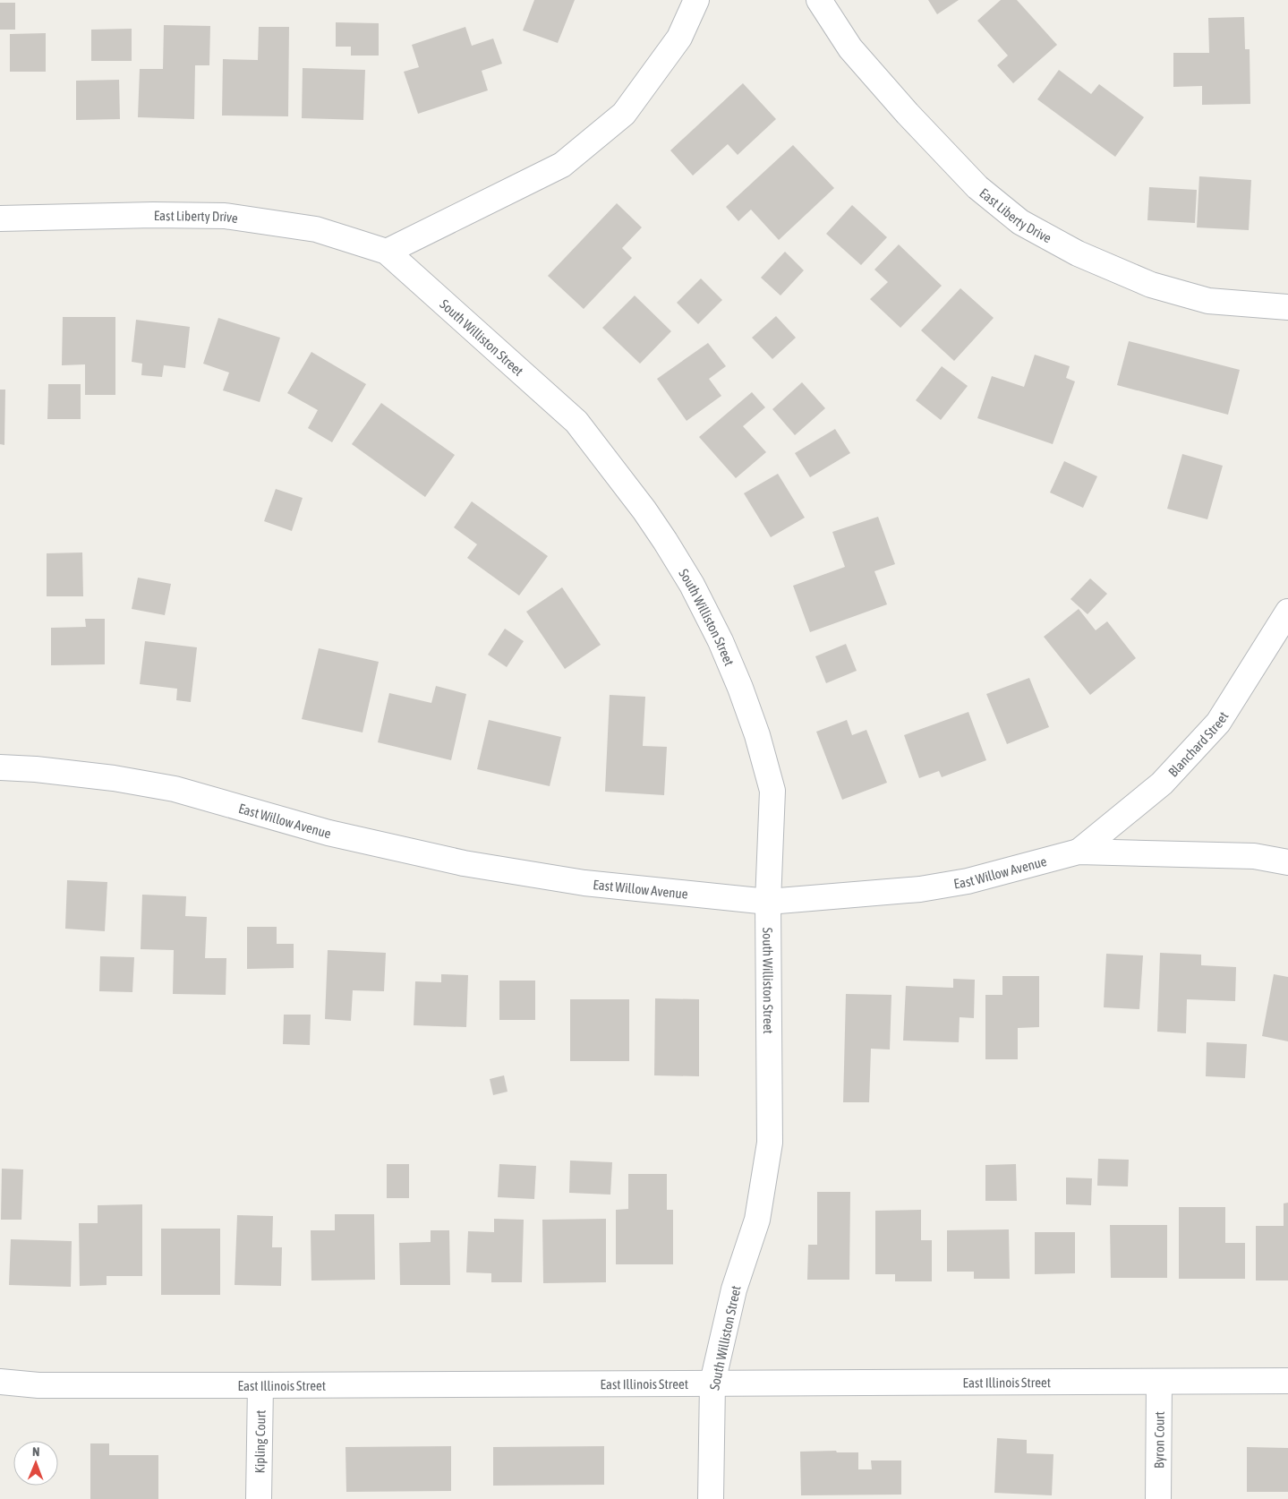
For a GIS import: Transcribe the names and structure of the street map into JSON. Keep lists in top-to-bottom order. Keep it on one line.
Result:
{"streets":{"street":["East Liberty Drive","South Williston Street","Blanchard Street","East Willow Avenue","East Illinois Street","Byron Court","Kipling Court"]},"crossings":[["East Liberty Drive","South Williston Street"],["South Williston Street","East Willow Avenue"],["South Williston Street","East Illinois Street"],["Blanchard Street","East Willow Avenue"],["East Illinois Street","Byron Court"],["East Illinois Street","Kipling Court"]],"north":"top"}
